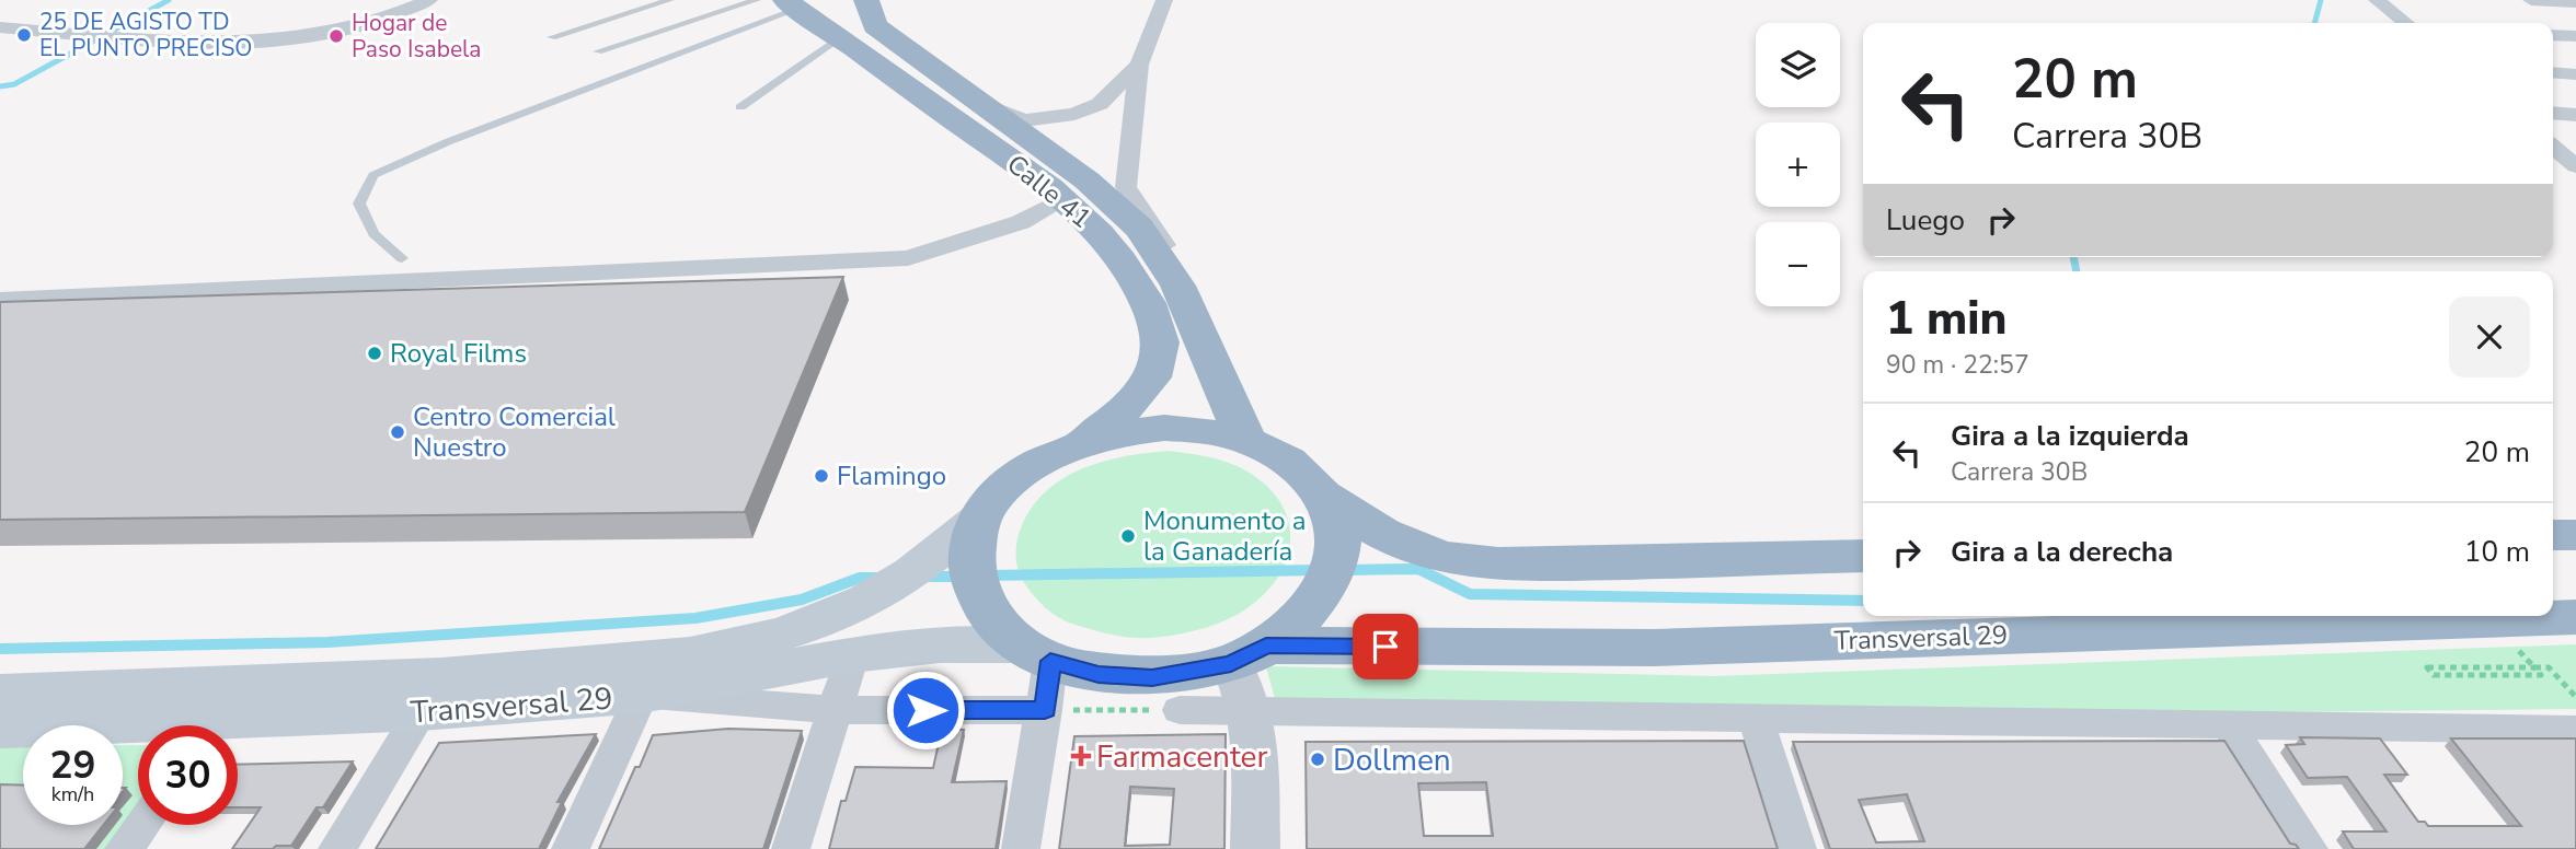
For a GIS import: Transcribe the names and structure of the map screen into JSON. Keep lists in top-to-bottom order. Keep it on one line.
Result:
{"streets":{"highway":["Calle 41","Transversal 29"]},"places":{"other":["25 DE AGISTO TD EL PUNTO PRECISO","Hogar de Paso Isabela","Royal Films","Centro Comercial Nuestro","Flamingo","Monumento a la Ganadería","Dollmen"],"health":["Farmacenter"]},"page":{"map_buttons":["+","−"],"turn":["20 m","Carrera 30B"],"then":"Luego","heading":["1 min","90 m · 22:57"],"list":[{"name":"Gira a la izquierda","note":"Carrera 30B","value":"20 m"},{"name":"Gira a la derecha","value":"10 m"}],"speed":"29 km/h","limit":"30"}}
